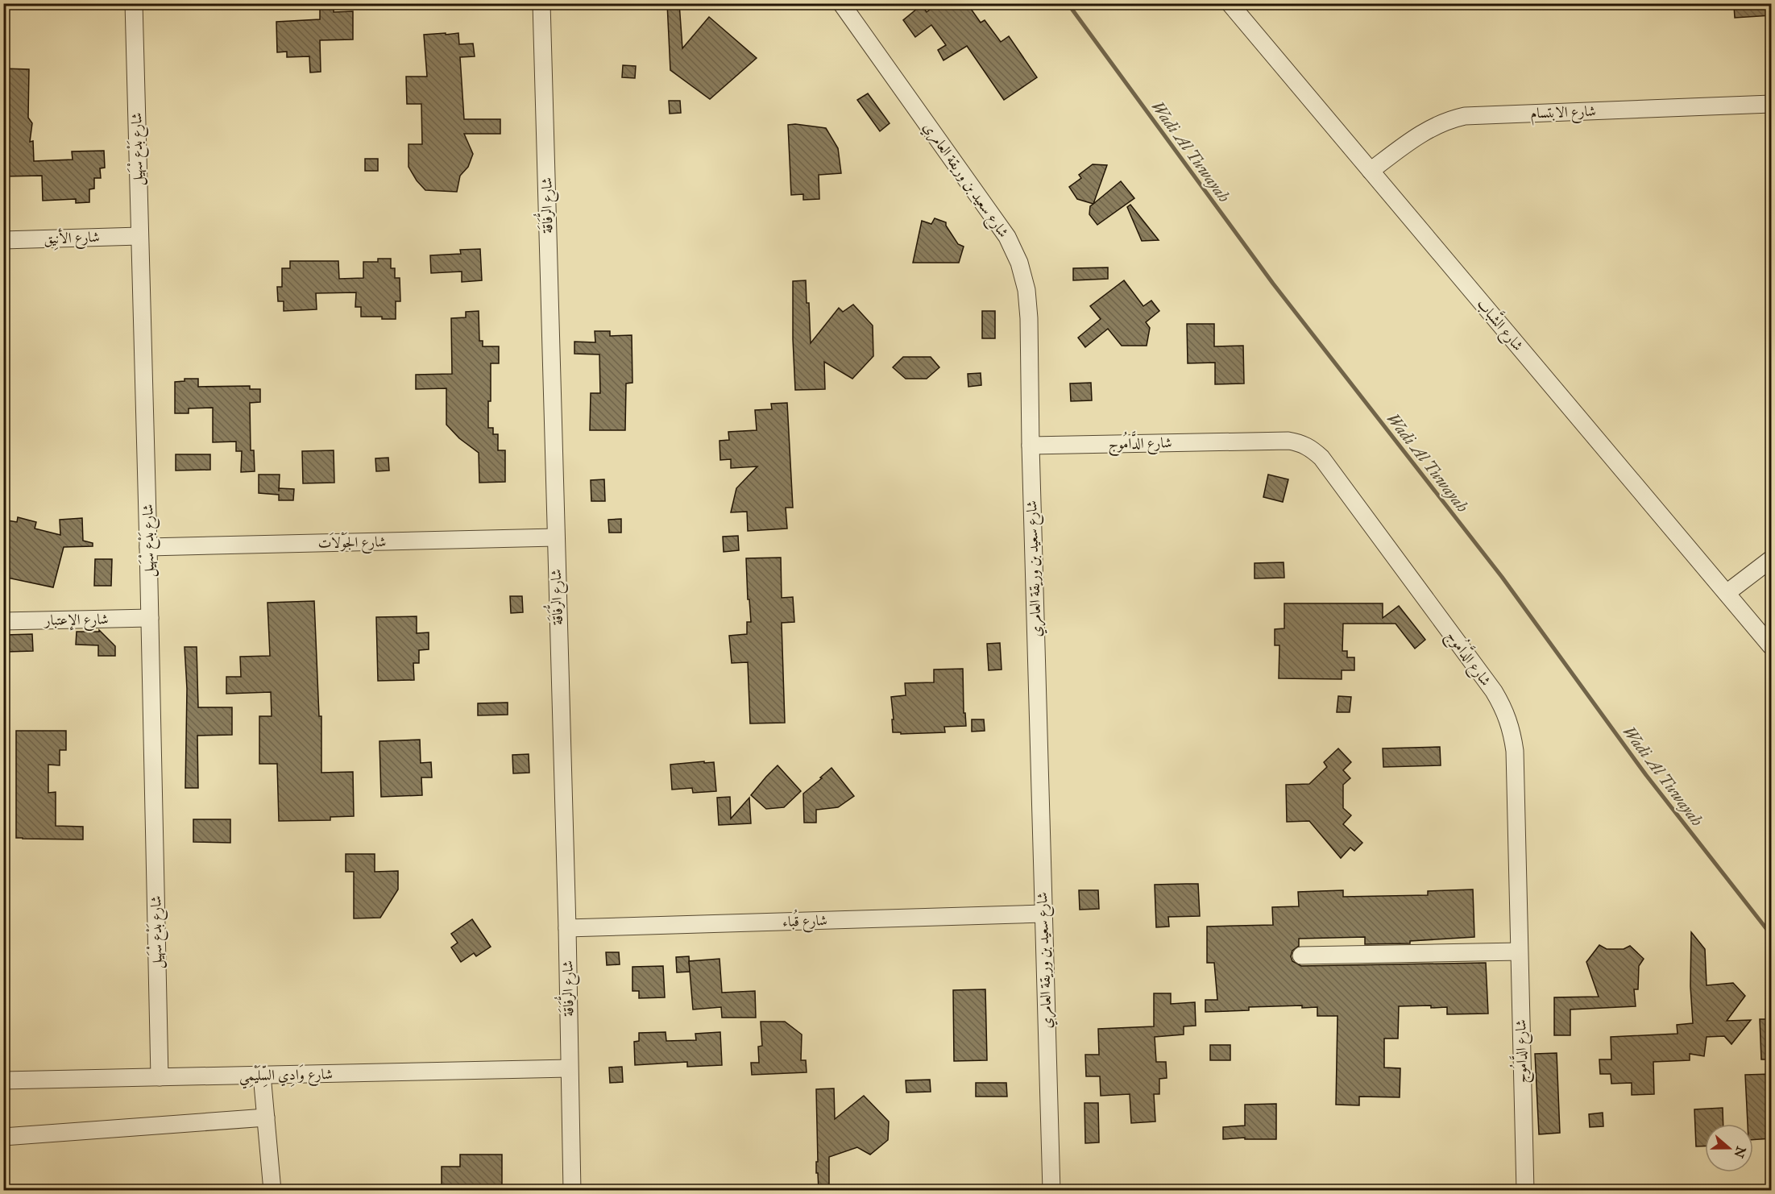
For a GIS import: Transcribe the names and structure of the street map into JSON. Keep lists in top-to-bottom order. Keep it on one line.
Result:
{"streets":{"street":["شارع الابتسام","شارع بَدْع سْهَيل","شارع سعيد بن وريقة العامري","شارع الرُّفَاقَة","شارع الأنِيق","شارع الشَّباب","شارع الدَّامُوج","شارع الجَوْلاَت","شارع الإعتبار","شارع قُباء","شارع وَادِي السِّلَيْمِي"]},"crossings":[["شارع الابتسام","شارع الشَّباب"],["شارع بَدْع سْهَيل","شارع الأنِيق"],["شارع بَدْع سْهَيل","شارع الجَوْلاَت"],["شارع بَدْع سْهَيل","شارع الإعتبار"],["شارع بَدْع سْهَيل","شارع وَادِي السِّلَيْمِي"],["شارع سعيد بن وريقة العامري","شارع الدَّامُوج"],["شارع سعيد بن وريقة العامري","شارع قُباء"],["شارع الرُّفَاقَة","شارع الجَوْلاَت"],["شارع الرُّفَاقَة","شارع قُباء"],["شارع الرُّفَاقَة","شارع وَادِي السِّلَيْمِي"]],"water":["Wadi Al Tuwayah"],"north":"right"}
